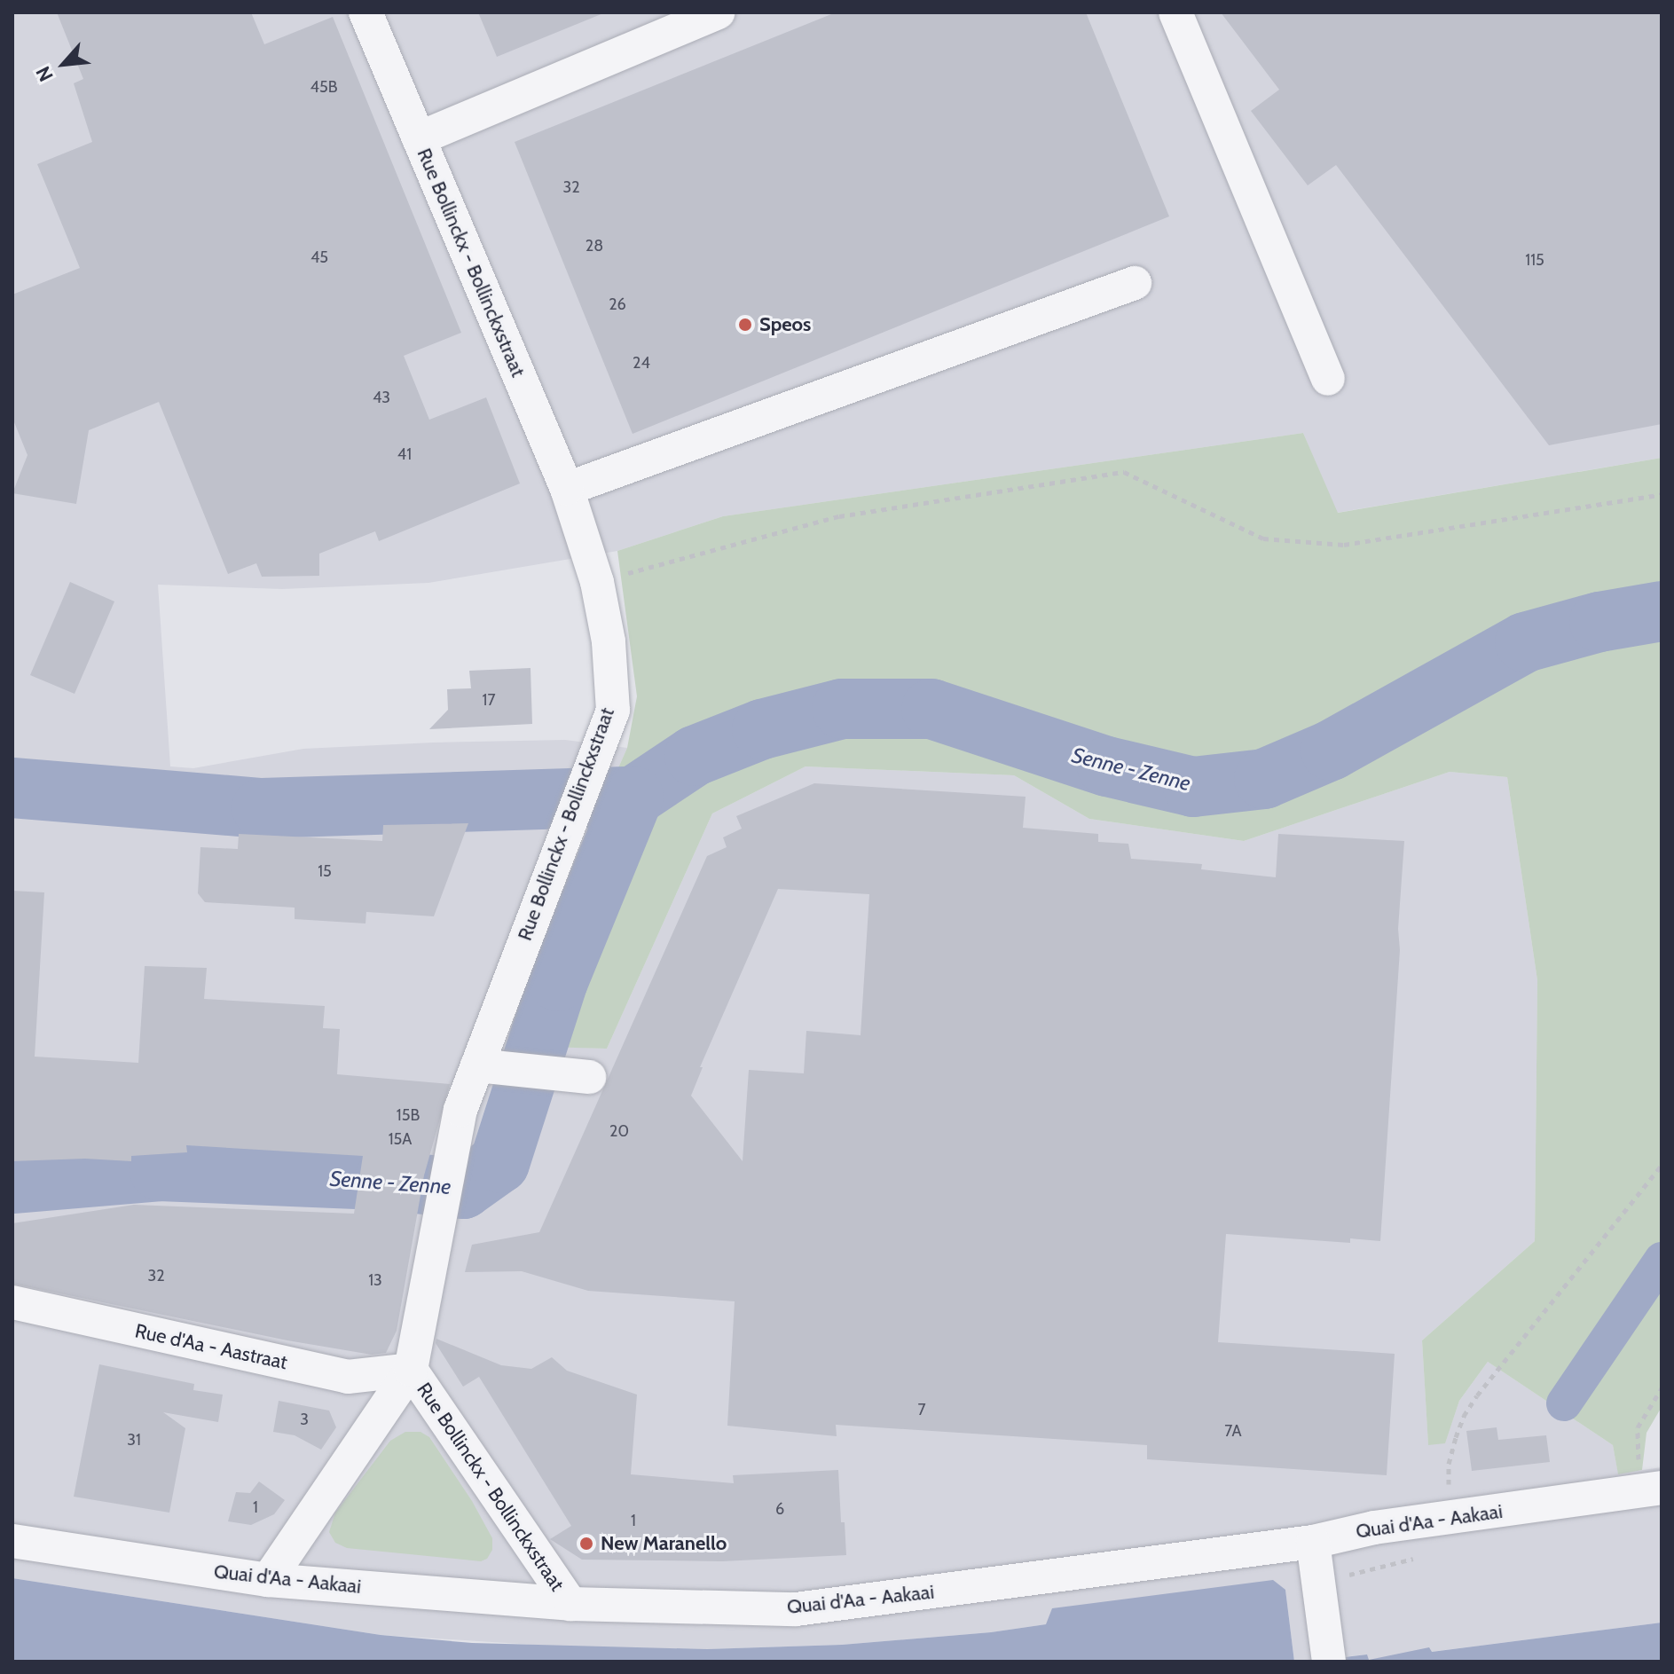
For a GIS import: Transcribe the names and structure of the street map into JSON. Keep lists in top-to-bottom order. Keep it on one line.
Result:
{"streets":{"street":["Rue Bollinckx - Bollinckxstraat","Rue d'Aa - Aastraat","Quai d'Aa - Aakaai"]},"crossings":[["Rue Bollinckx - Bollinckxstraat","Rue d'Aa - Aastraat"],["Rue Bollinckx - Bollinckxstraat","Quai d'Aa - Aakaai"]],"water":["Senne - Zenne"],"places":["Speos","New Maranello"],"house_numbers":["45B","32","28","45","115","26","24","43","41","17","15","15B","20","15A","32","13","7","3","7A","31","1","6","1"],"north":"bottom left"}
